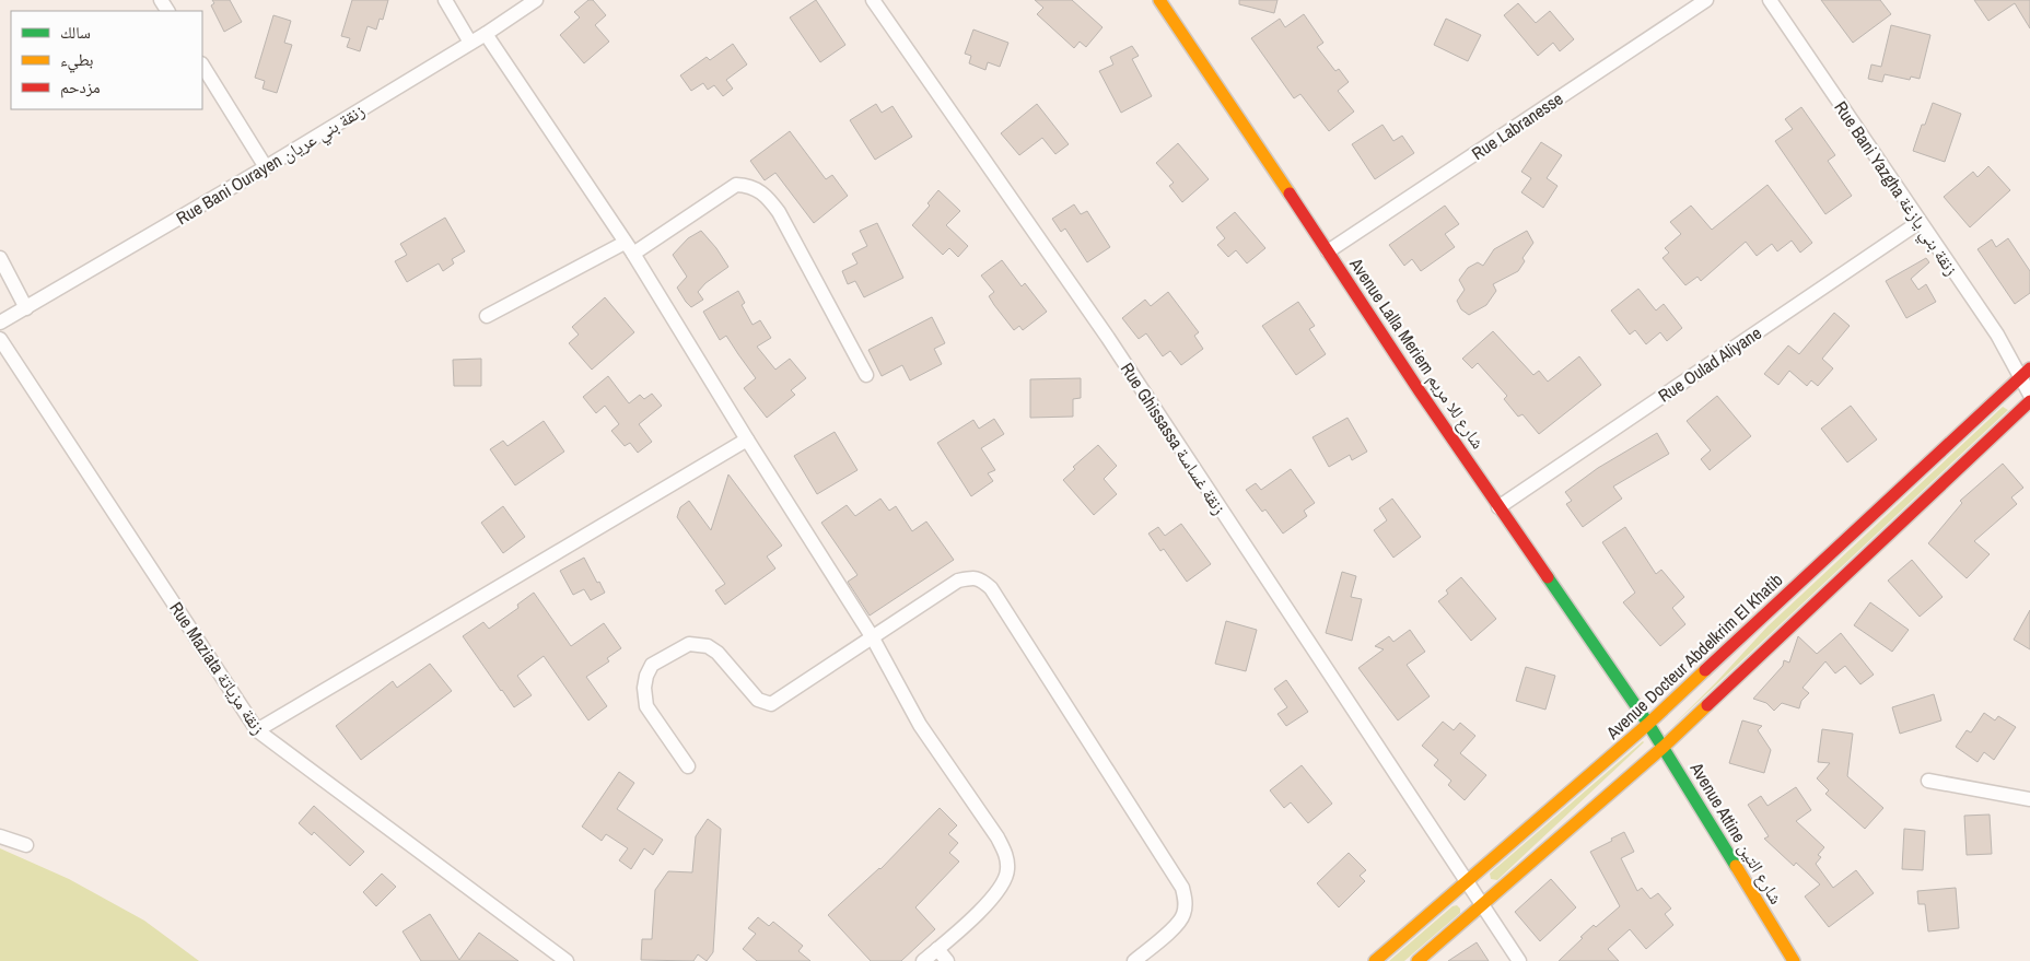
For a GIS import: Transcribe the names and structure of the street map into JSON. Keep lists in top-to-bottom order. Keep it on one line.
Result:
{"streets":{"main road":["Avenue Lalla Meriem شارع للا مريم","Avenue Docteur Abdelkrim El Khatib","Avenue Attine شارع التين"],"street":["Rue Labranesse","Rue Bani Ourayen زنقة بني عريان","Rue Bani Yazgha زنقة بني يازغة","Rue Oulad Aliyane","Rue Ghissassa زنقة غساسة","Rue Maziata زنقة مزياتة"]},"crossings":[["Rue Labranesse","Avenue Lalla Meriem شارع للا مريم"],["Rue Bani Yazgha زنقة بني يازغة","Rue Oulad Aliyane"],["Rue Bani Yazgha زنقة بني يازغة","Avenue Docteur Abdelkrim El Khatib"],["Avenue Lalla Meriem شارع للا مريم","Rue Oulad Aliyane"],["Avenue Lalla Meriem شارع للا مريم","Avenue Docteur Abdelkrim El Khatib"],["Avenue Lalla Meriem شارع للا مريم","Avenue Attine شارع التين"],["Rue Ghissassa زنقة غساسة","Avenue Docteur Abdelkrim El Khatib"],["Avenue Docteur Abdelkrim El Khatib","Avenue Attine شارع التين"]],"legend":["سالك","بطيء","مزدحم"]}
